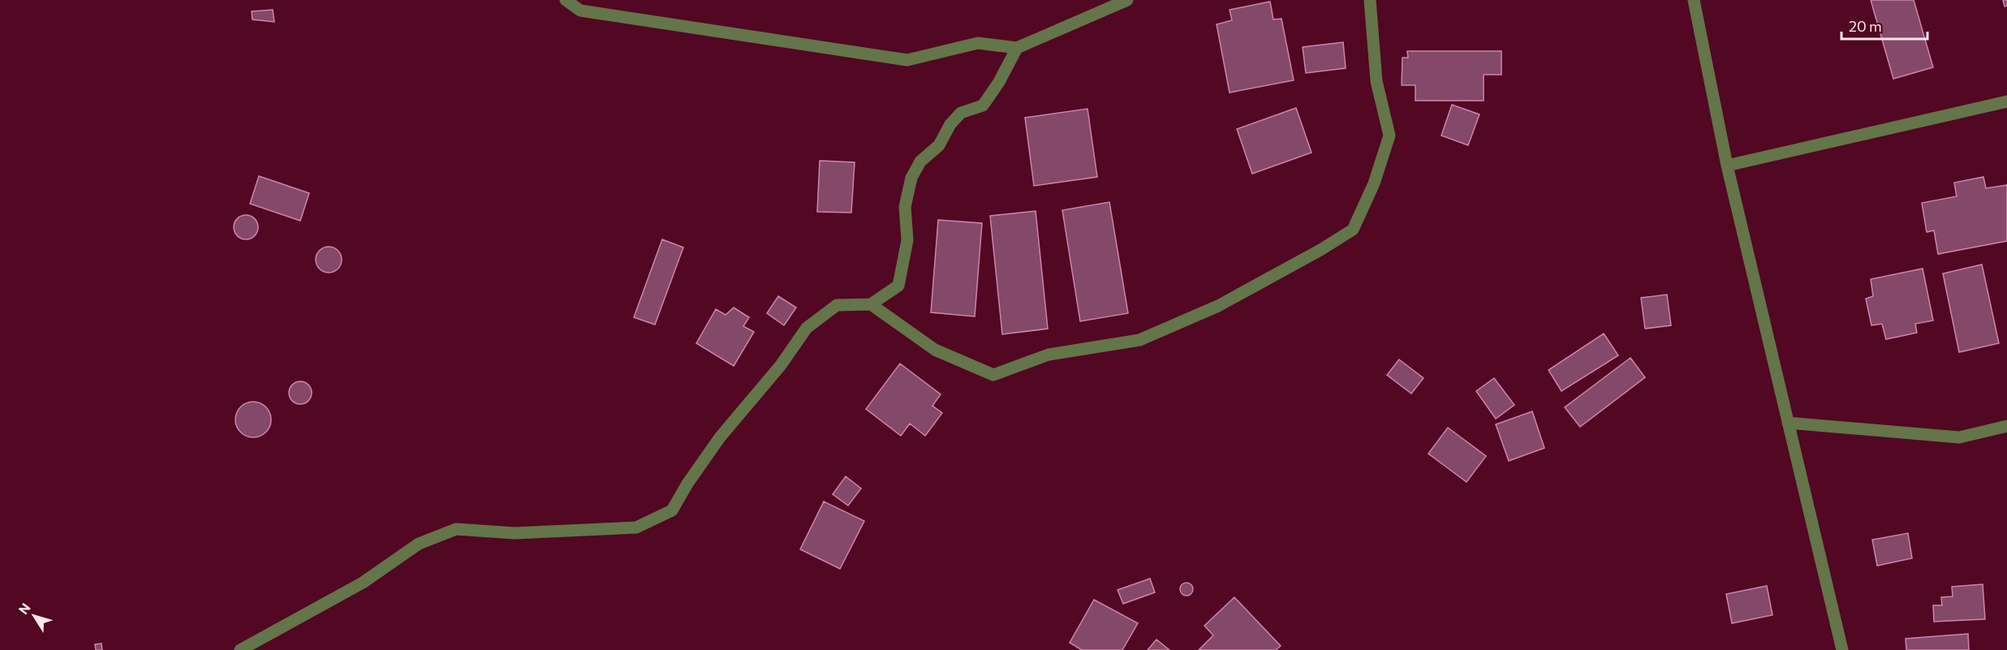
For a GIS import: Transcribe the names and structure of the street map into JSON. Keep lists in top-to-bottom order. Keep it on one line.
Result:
{"scale_bar":"20 m","north":"top left"}
